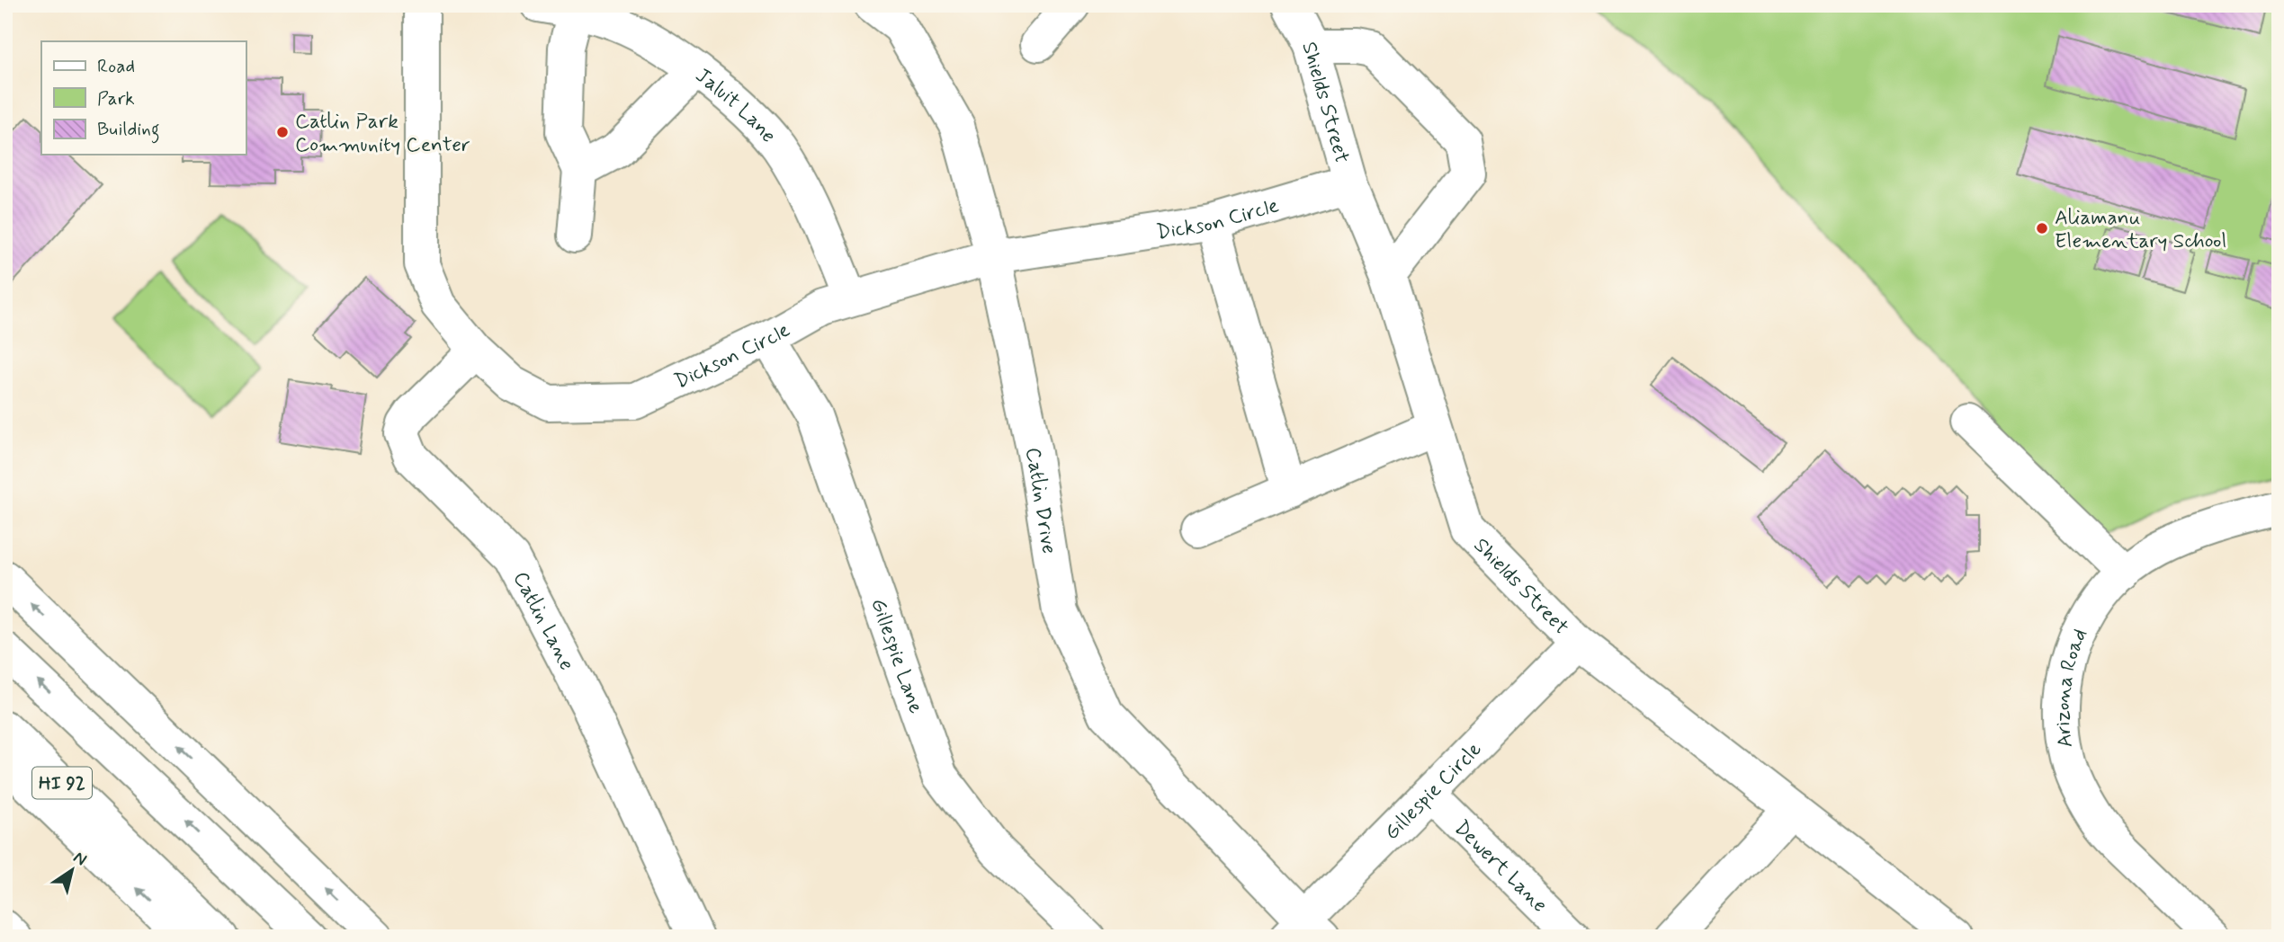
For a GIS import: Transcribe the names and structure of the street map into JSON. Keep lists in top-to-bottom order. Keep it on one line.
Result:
{"streets":{"main road":["Shields Street","Jaluit Lane","Dickson Circle","Catlin Drive","Catlin Lane","Gillespie Lane","Arizona Road","HI 92","Gillespie Circle","Dewert Lane"]},"crossings":[["Shields Street","Dickson Circle"],["Shields Street","Gillespie Circle"],["Jaluit Lane","Dickson Circle"],["Dickson Circle","Catlin Drive"],["Dickson Circle","Catlin Lane"],["Dickson Circle","Gillespie Lane"],["Catlin Drive","Gillespie Circle"],["Gillespie Circle","Dewert Lane"]],"places":["Catlin Park Community Center","Aliamanu Elementary School"],"legend":["Road","Park","Building"],"north":"top right"}
